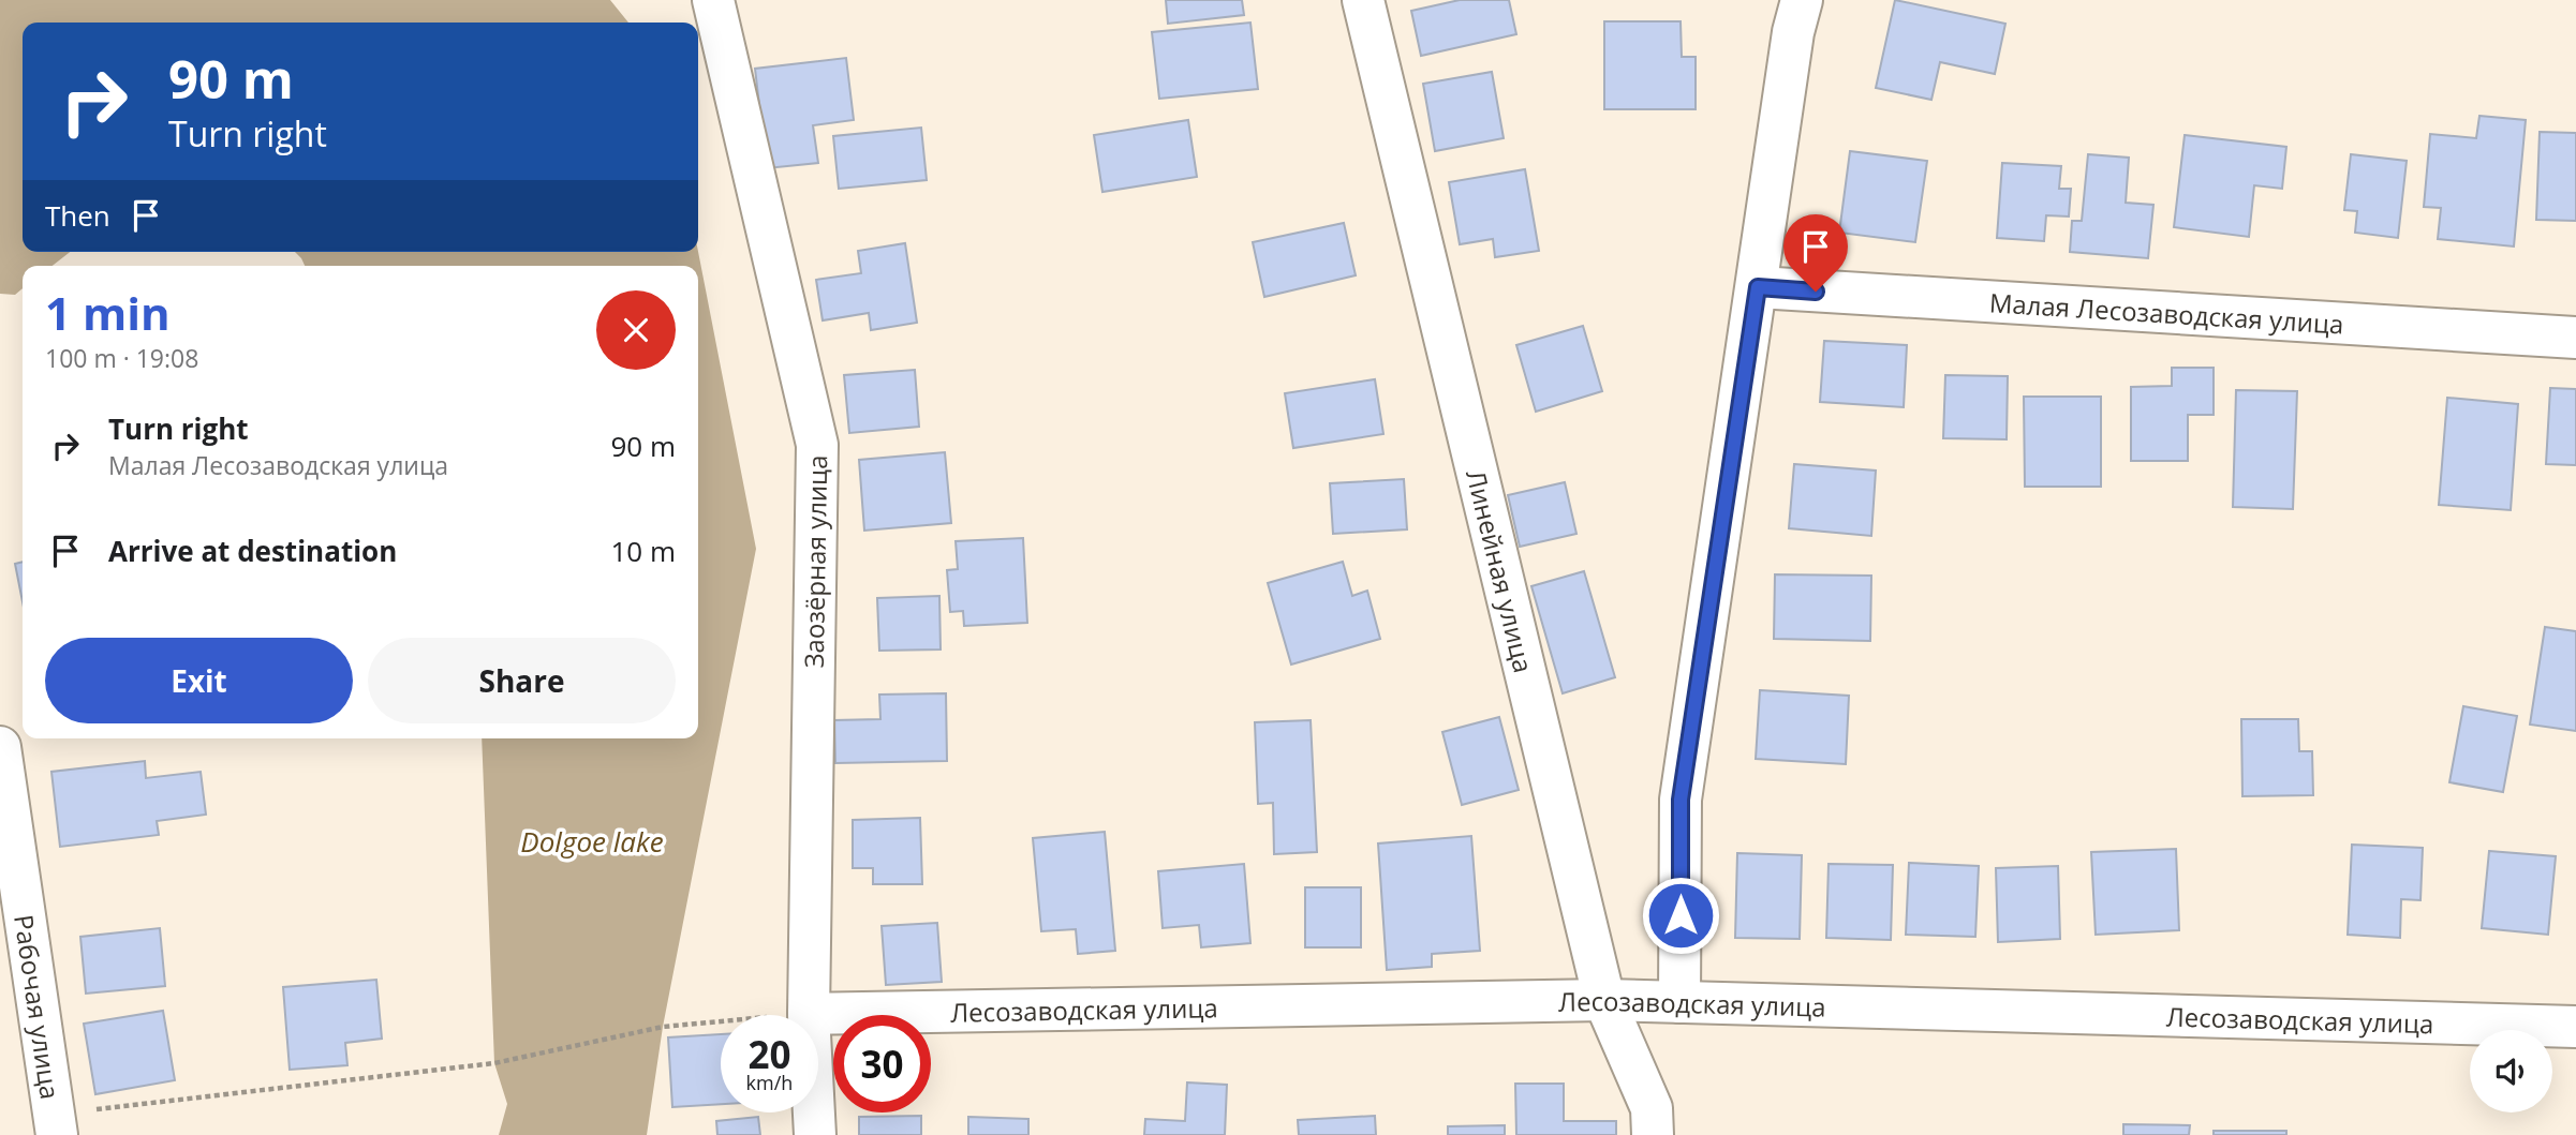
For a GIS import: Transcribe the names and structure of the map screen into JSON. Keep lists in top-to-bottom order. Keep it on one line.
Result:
{"streets":{"street":["Малая Лесозаводская улица","Заозёрная улица","Линейная улица","Лесозаводская улица","Рабочая улица"]},"crossings":[["Заозёрная улица","Лесозаводская улица"],["Линейная улица","Лесозаводская улица"]],"water":["Dolgoe lake"],"page":{"turn":["90 m","Turn right"],"then":"Then","heading":["1 min","100 m · 19:08"],"list":[{"name":"Turn right","note":"Малая Лесозаводская улица","value":"90 m"},{"name":"Arrive at destination","value":"10 m"}],"buttons":["Exit","Share"],"speed":"20 km/h","limit":"30"}}
